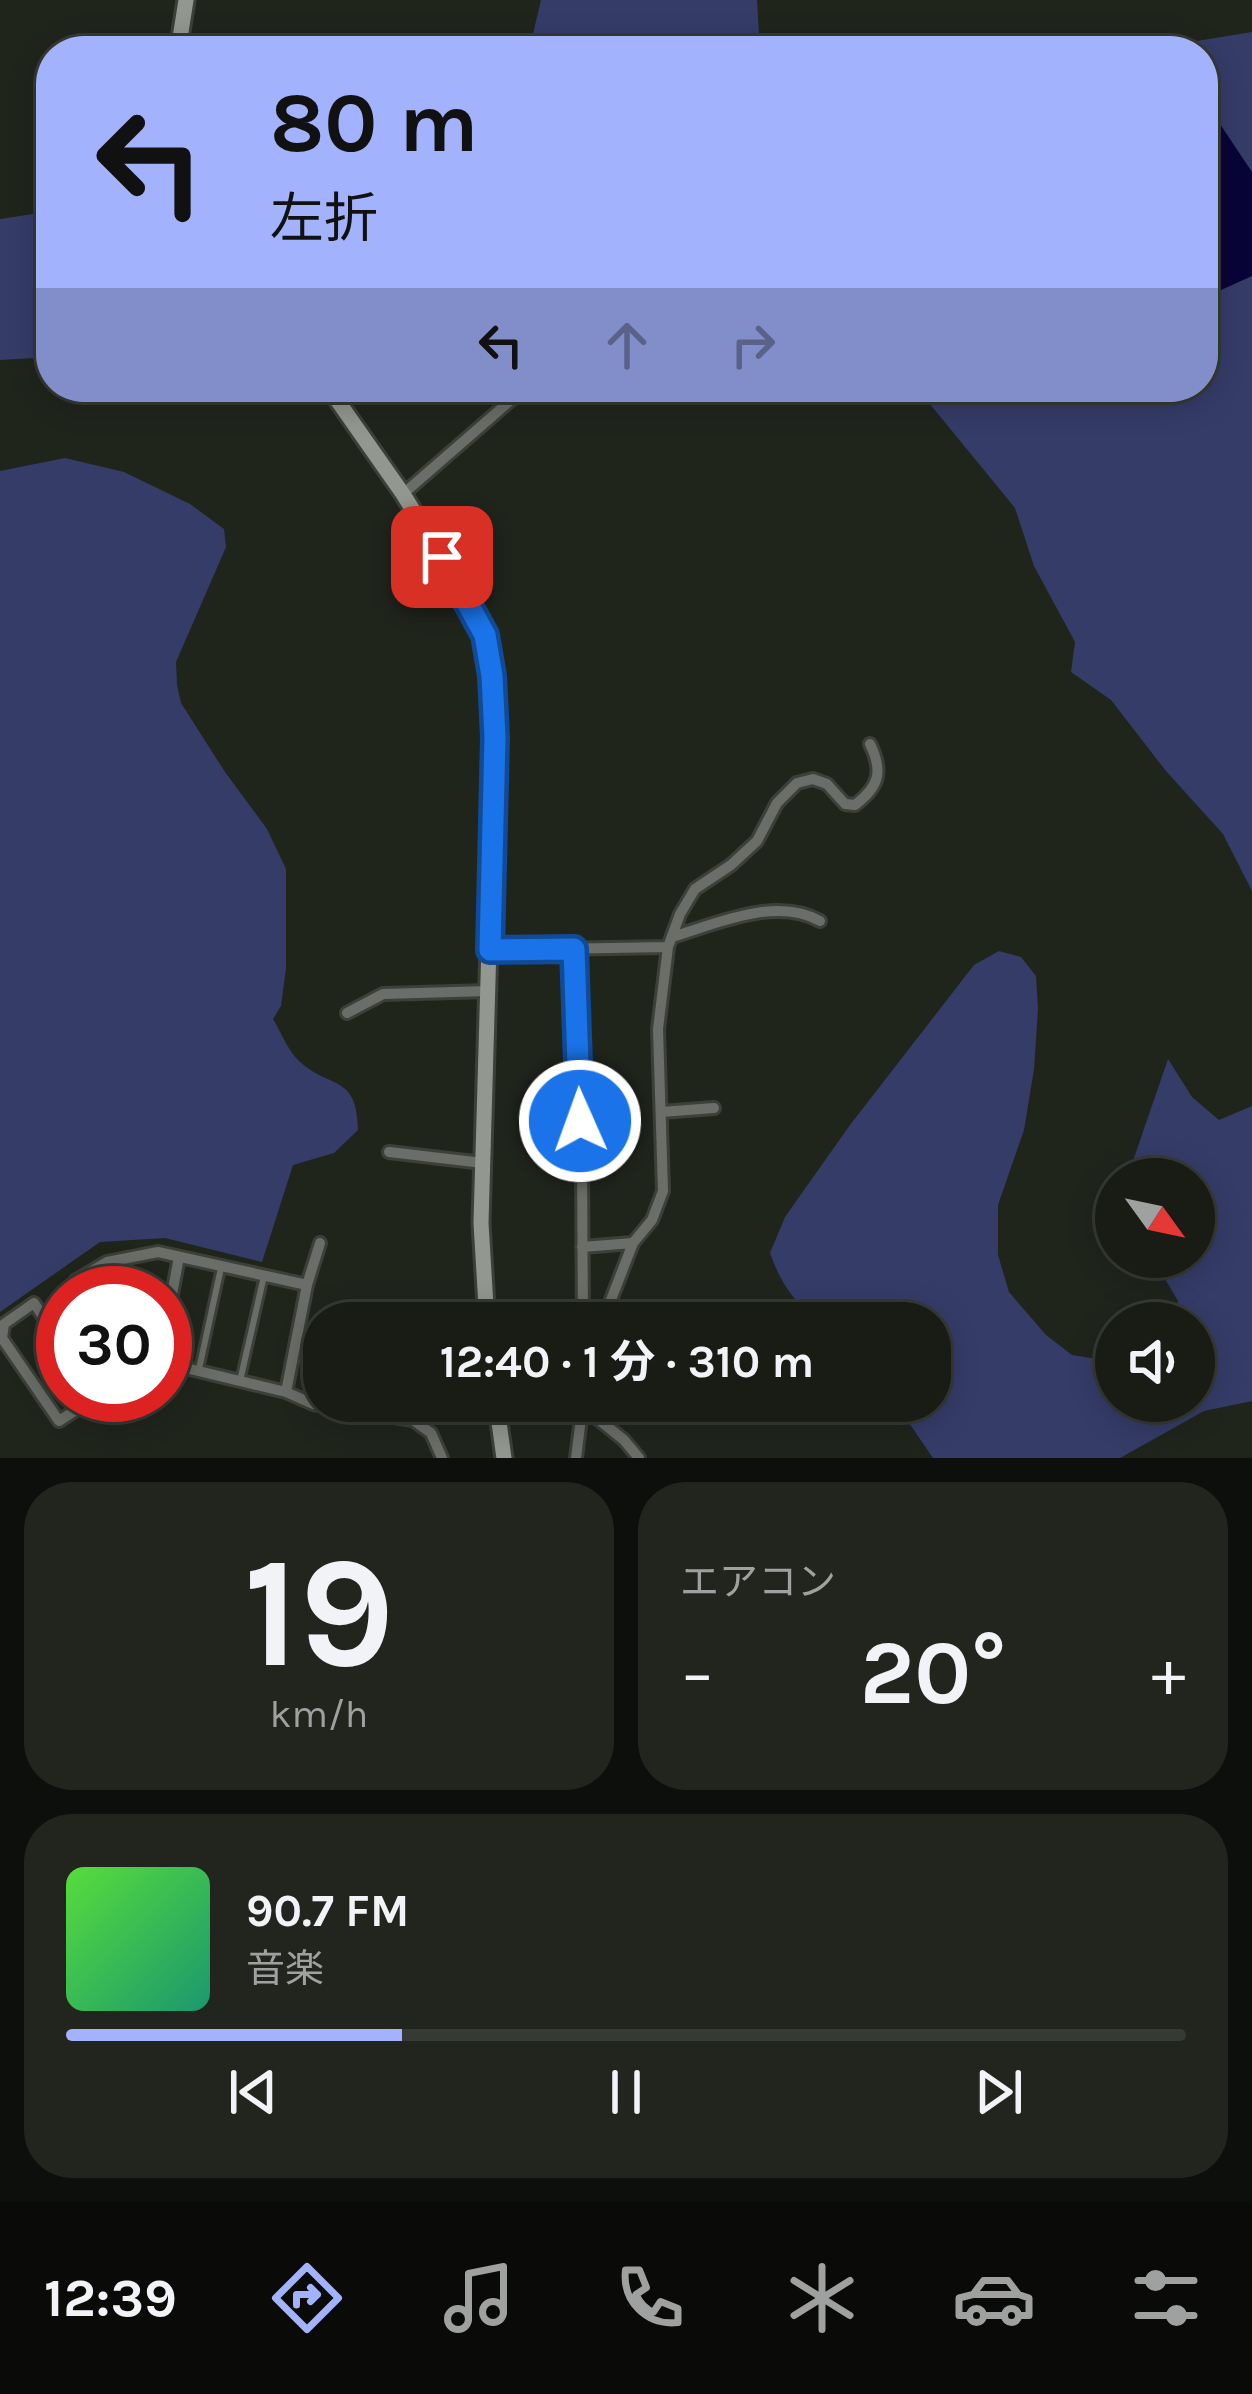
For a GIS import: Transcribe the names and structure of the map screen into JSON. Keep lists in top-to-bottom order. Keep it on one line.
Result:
{"north":"bottom right","page":{"turn":["80 m","左折"],"limit":"30","trip":"12:40 · 1 分 · 310 m","tile":[["19","km/h"],"エアコン"],"heat":["−","20°","+"],"song":["90.7 FM","音楽"],"tabs":"12:39"}}
